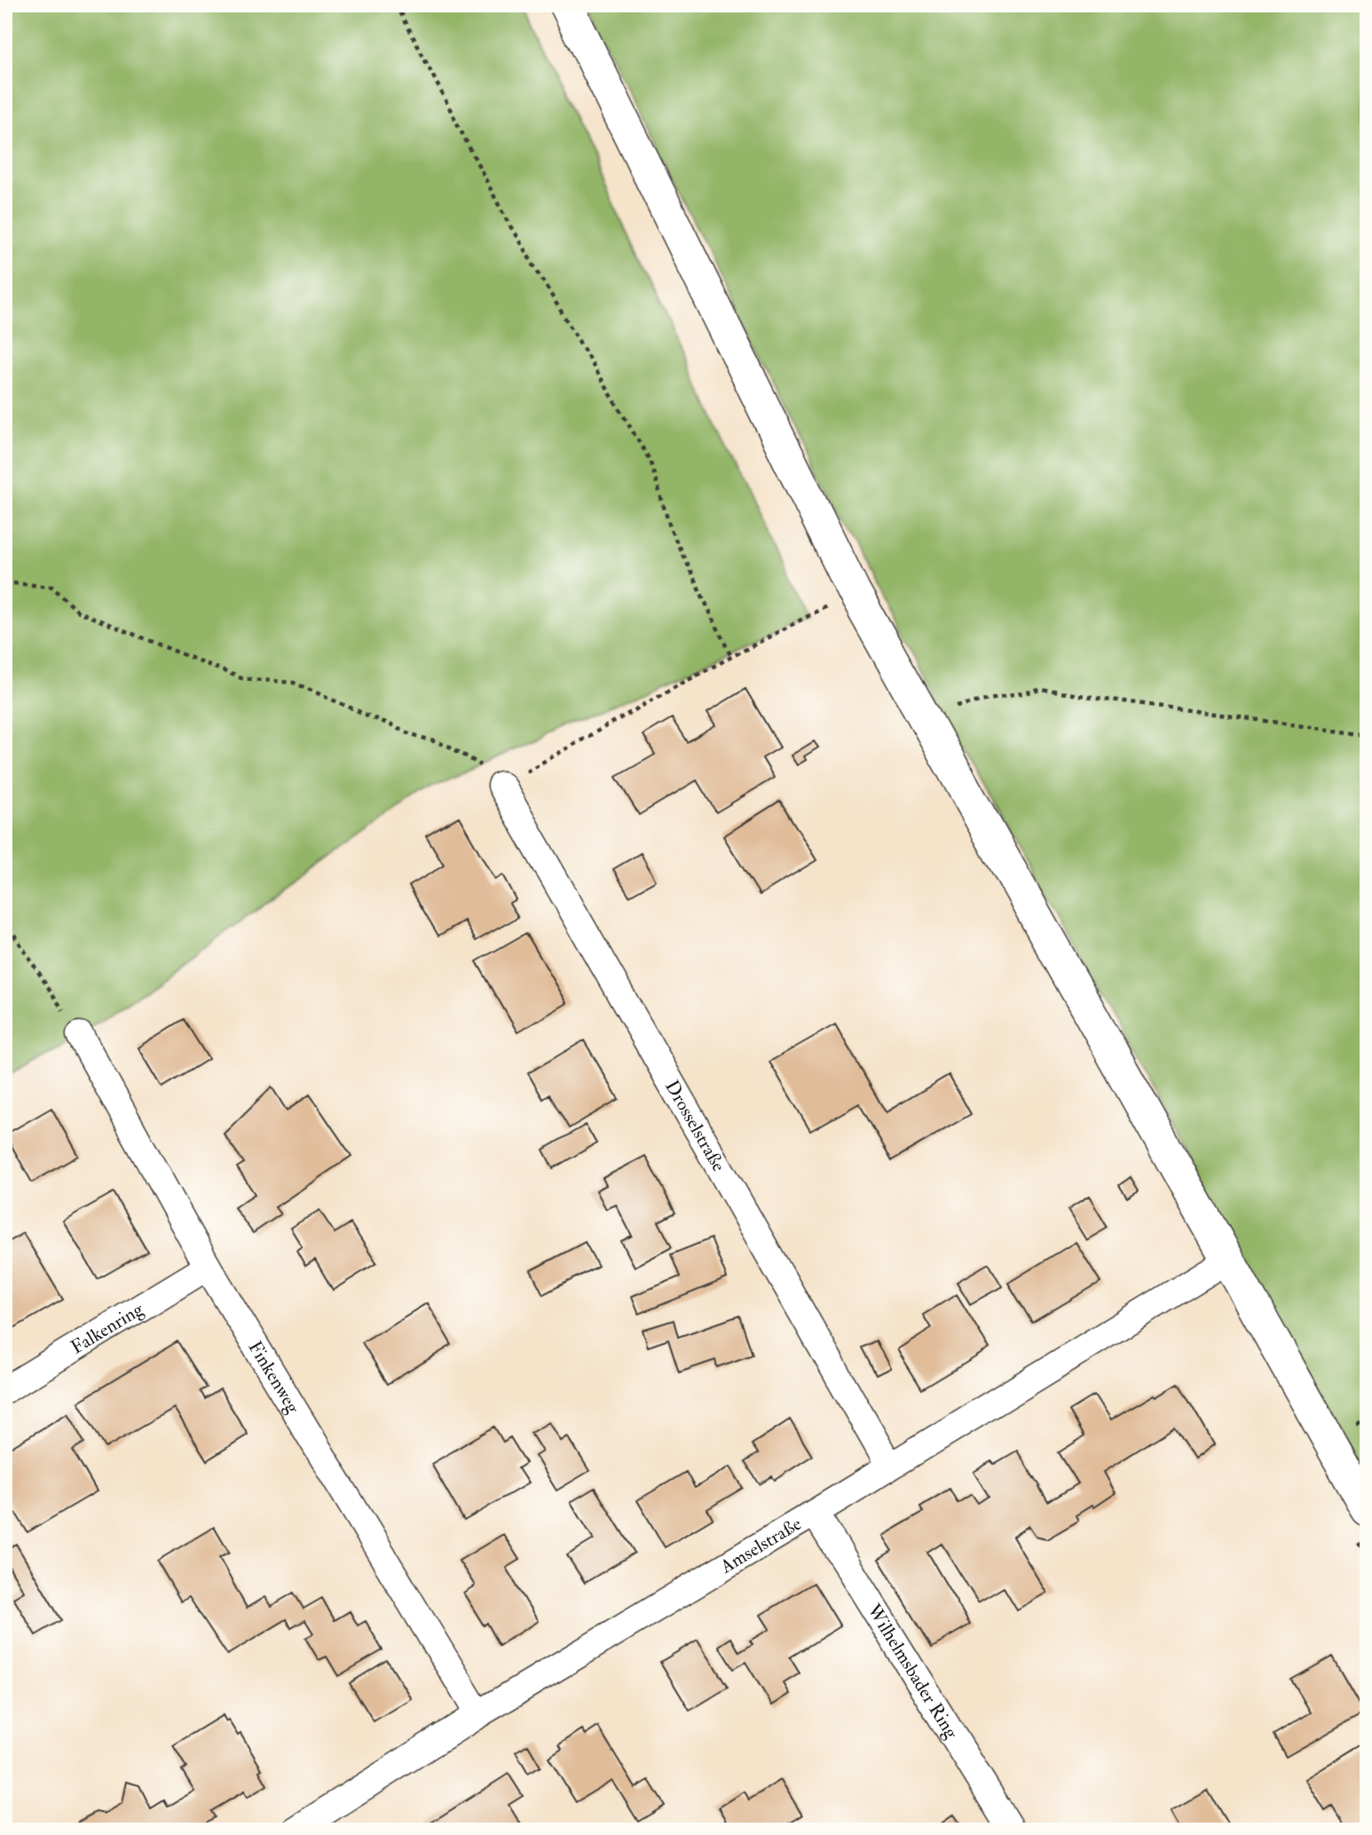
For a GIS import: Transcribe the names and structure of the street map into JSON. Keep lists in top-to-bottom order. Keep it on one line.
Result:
{"streets":{"street":["Drosselstraße","Falkenring","Finkenweg","Amselstraße","Wilhelmsbader Ring"]},"crossings":[["Drosselstraße","Amselstraße"],["Falkenring","Finkenweg"],["Finkenweg","Amselstraße"],["Amselstraße","Wilhelmsbader Ring"]]}
